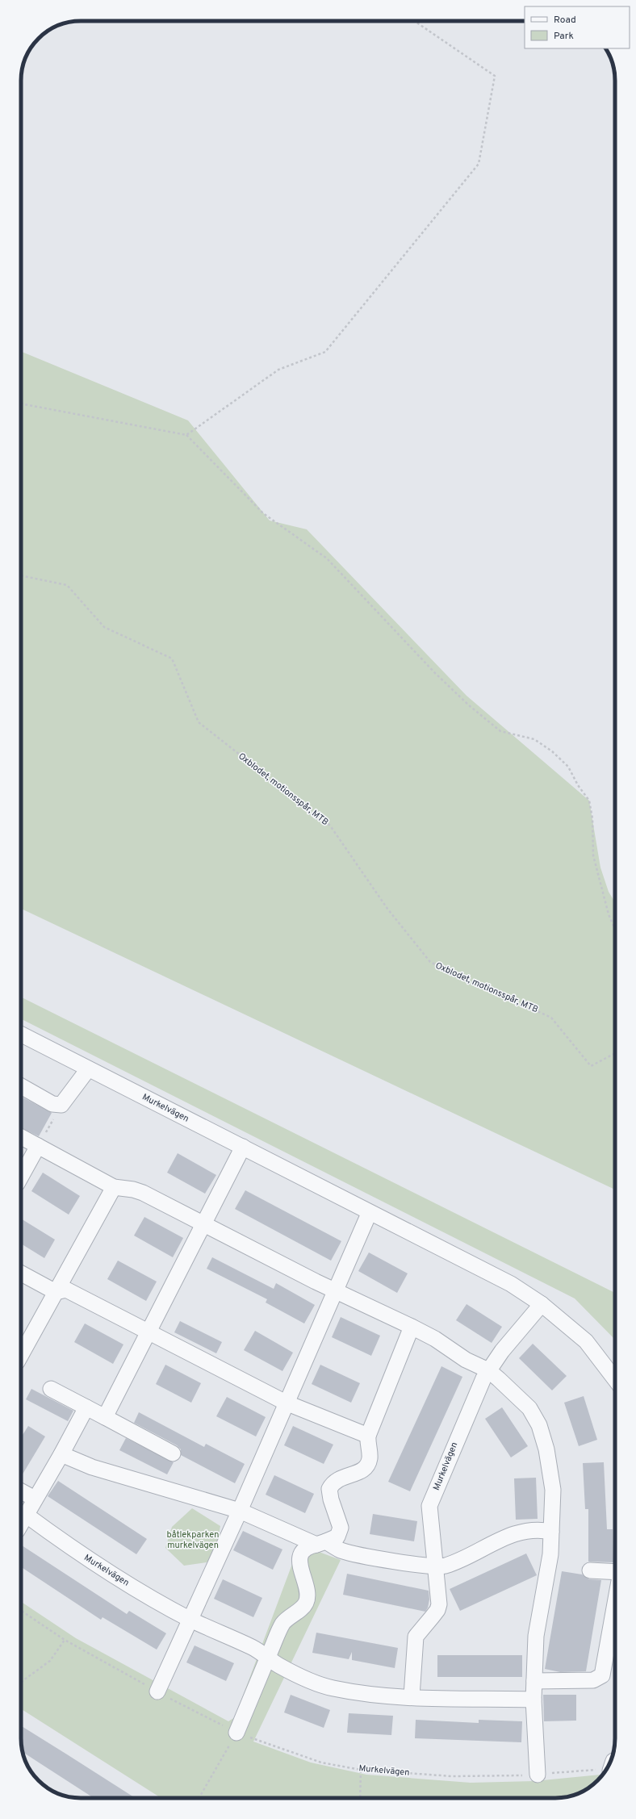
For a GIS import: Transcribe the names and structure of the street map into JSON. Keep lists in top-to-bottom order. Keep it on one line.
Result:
{"streets":{"street":["Murkelvägen"],"path":["Oxblodet, motionsspår, MTB"]},"parks":["båtlekparken murkelvägen"],"legend":["Road","Park"]}
